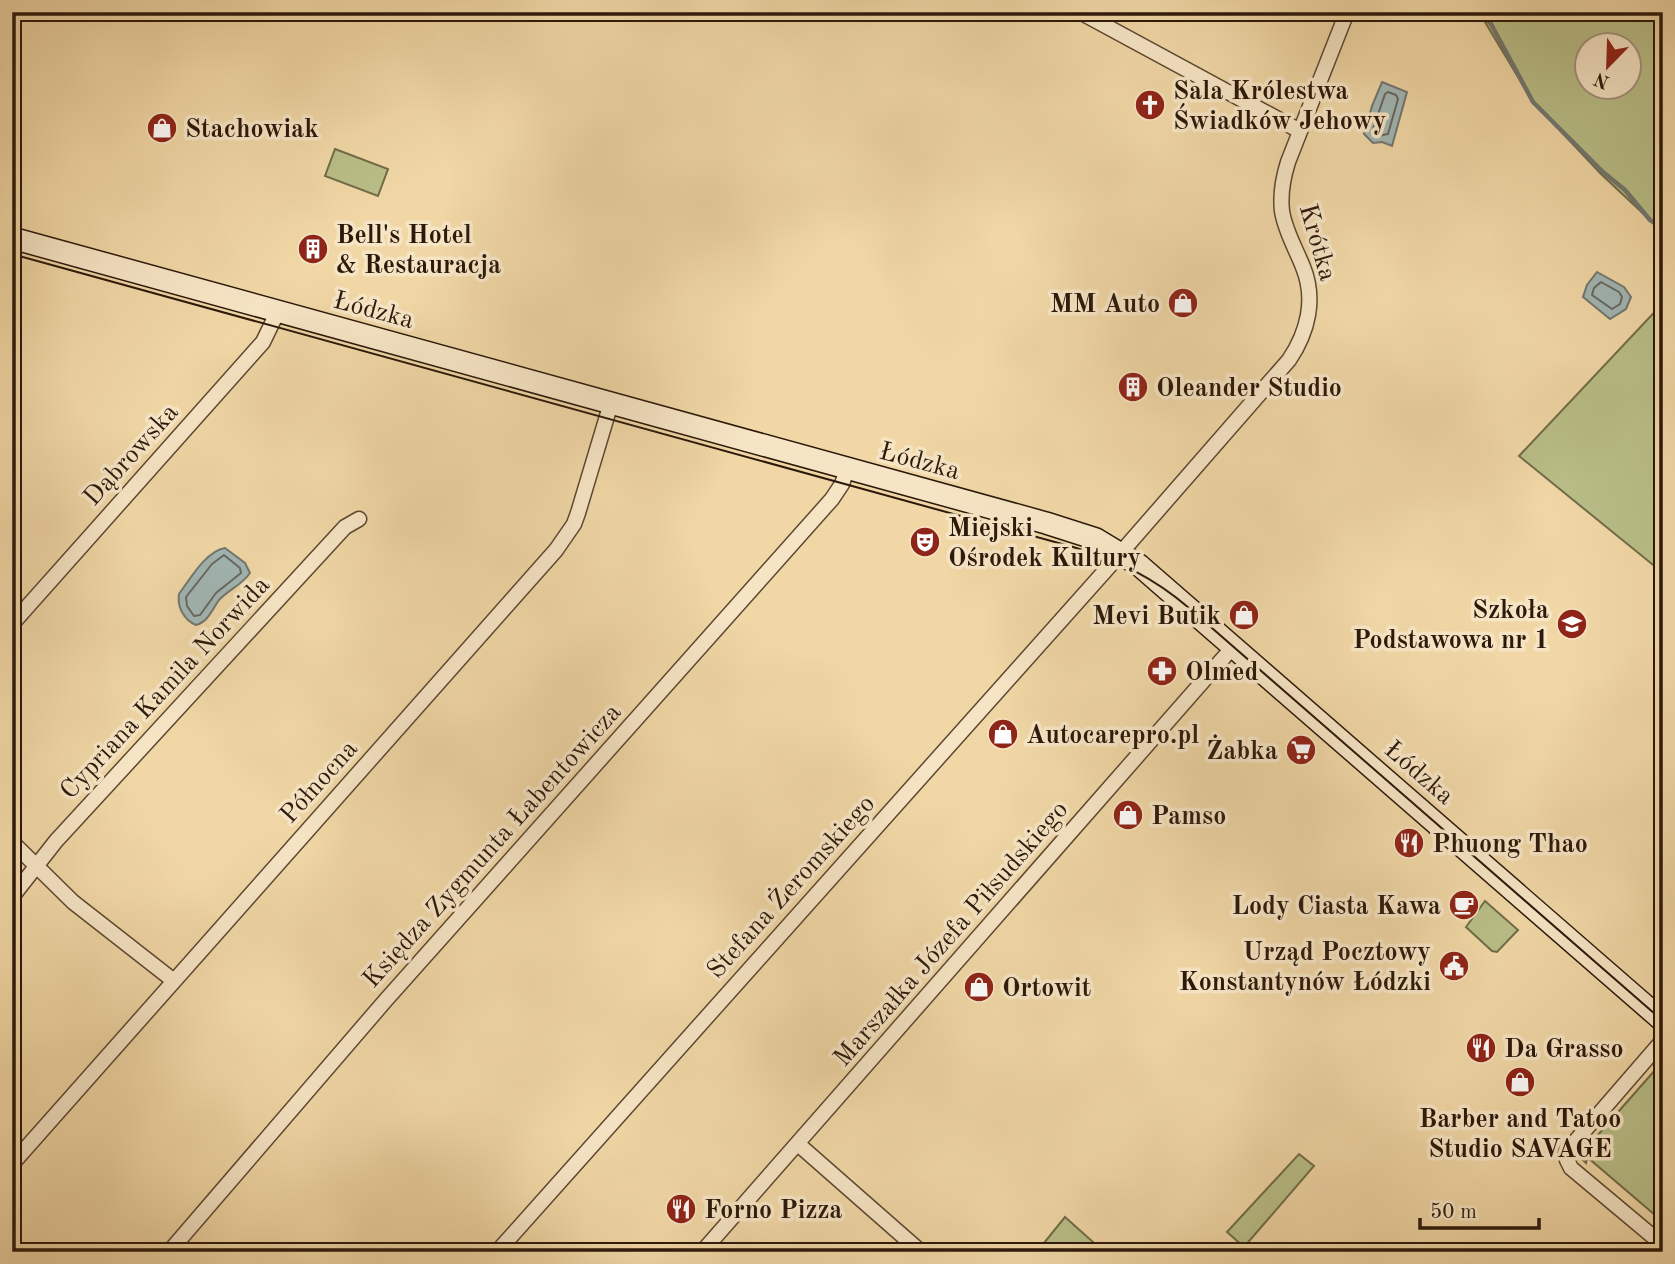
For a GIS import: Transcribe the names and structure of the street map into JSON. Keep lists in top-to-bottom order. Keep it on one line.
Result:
{"streets":{"main road":["Łódzka"],"street":["Krótka","Dąbrowska","Cypriana Kamila Norwida","Północna","Księdza Zygmunta Łabentowicza","Stefana Żeromskiego","Marszałka Józefa Piłsudskiego"]},"crossings":[["Krótka","Łódzka"],["Krótka","Stefana Żeromskiego"],["Łódzka","Dąbrowska"],["Łódzka","Północna"],["Łódzka","Księdza Zygmunta Łabentowicza"],["Łódzka","Stefana Żeromskiego"],["Łódzka","Marszałka Józefa Piłsudskiego"]],"places":{"church":["Sala Królestwa Świadków Jehowy"],"shop":["Stachowiak","MM Auto","Mevi Butik","Autocarepro.pl","Pamso","Ortowit","Barber and Tatoo Studio SAVAGE"],"building":["Bell's Hotel & Restauracja","Oleander Studio"],"theatre":["Miejski Ośrodek Kultury"],"school or university":["Szkoła Podstawowa nr 1"],"pharmacy":["Olmed"],"supermarket":["Żabka"],"restaurant":["Phuong Thao","Da Grasso","Forno Pizza"],"cafe":["Lody Ciasta Kawa"],"public building":["Urząd Pocztowy Konstantynów Łódzki"]},"scale_bar":"50 m","north":"bottom left"}
